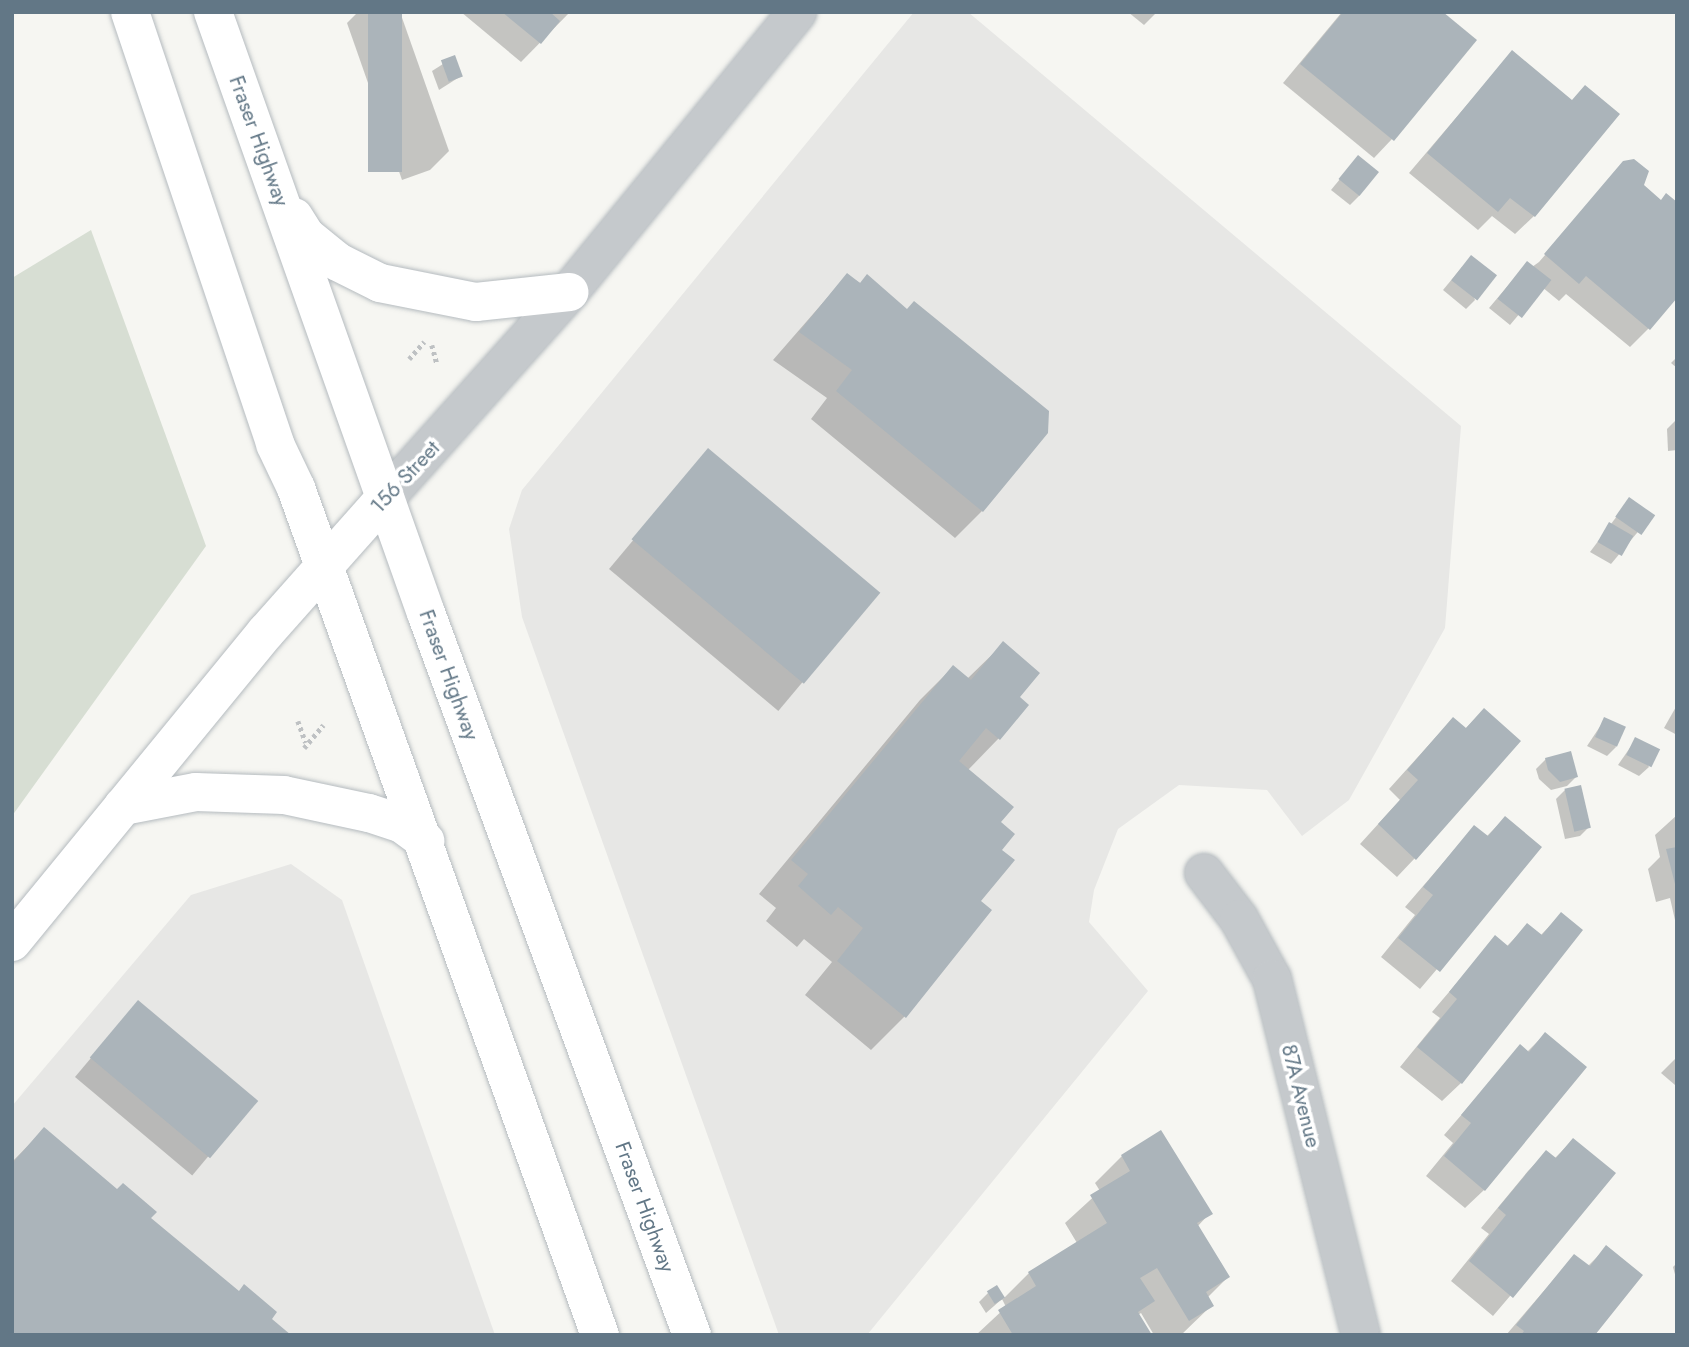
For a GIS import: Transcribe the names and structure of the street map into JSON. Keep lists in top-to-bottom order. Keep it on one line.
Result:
{"streets":{"main road":["Fraser Highway","156 Street"],"street":["87A Avenue"]},"crossings":[["Fraser Highway","156 Street"]]}
